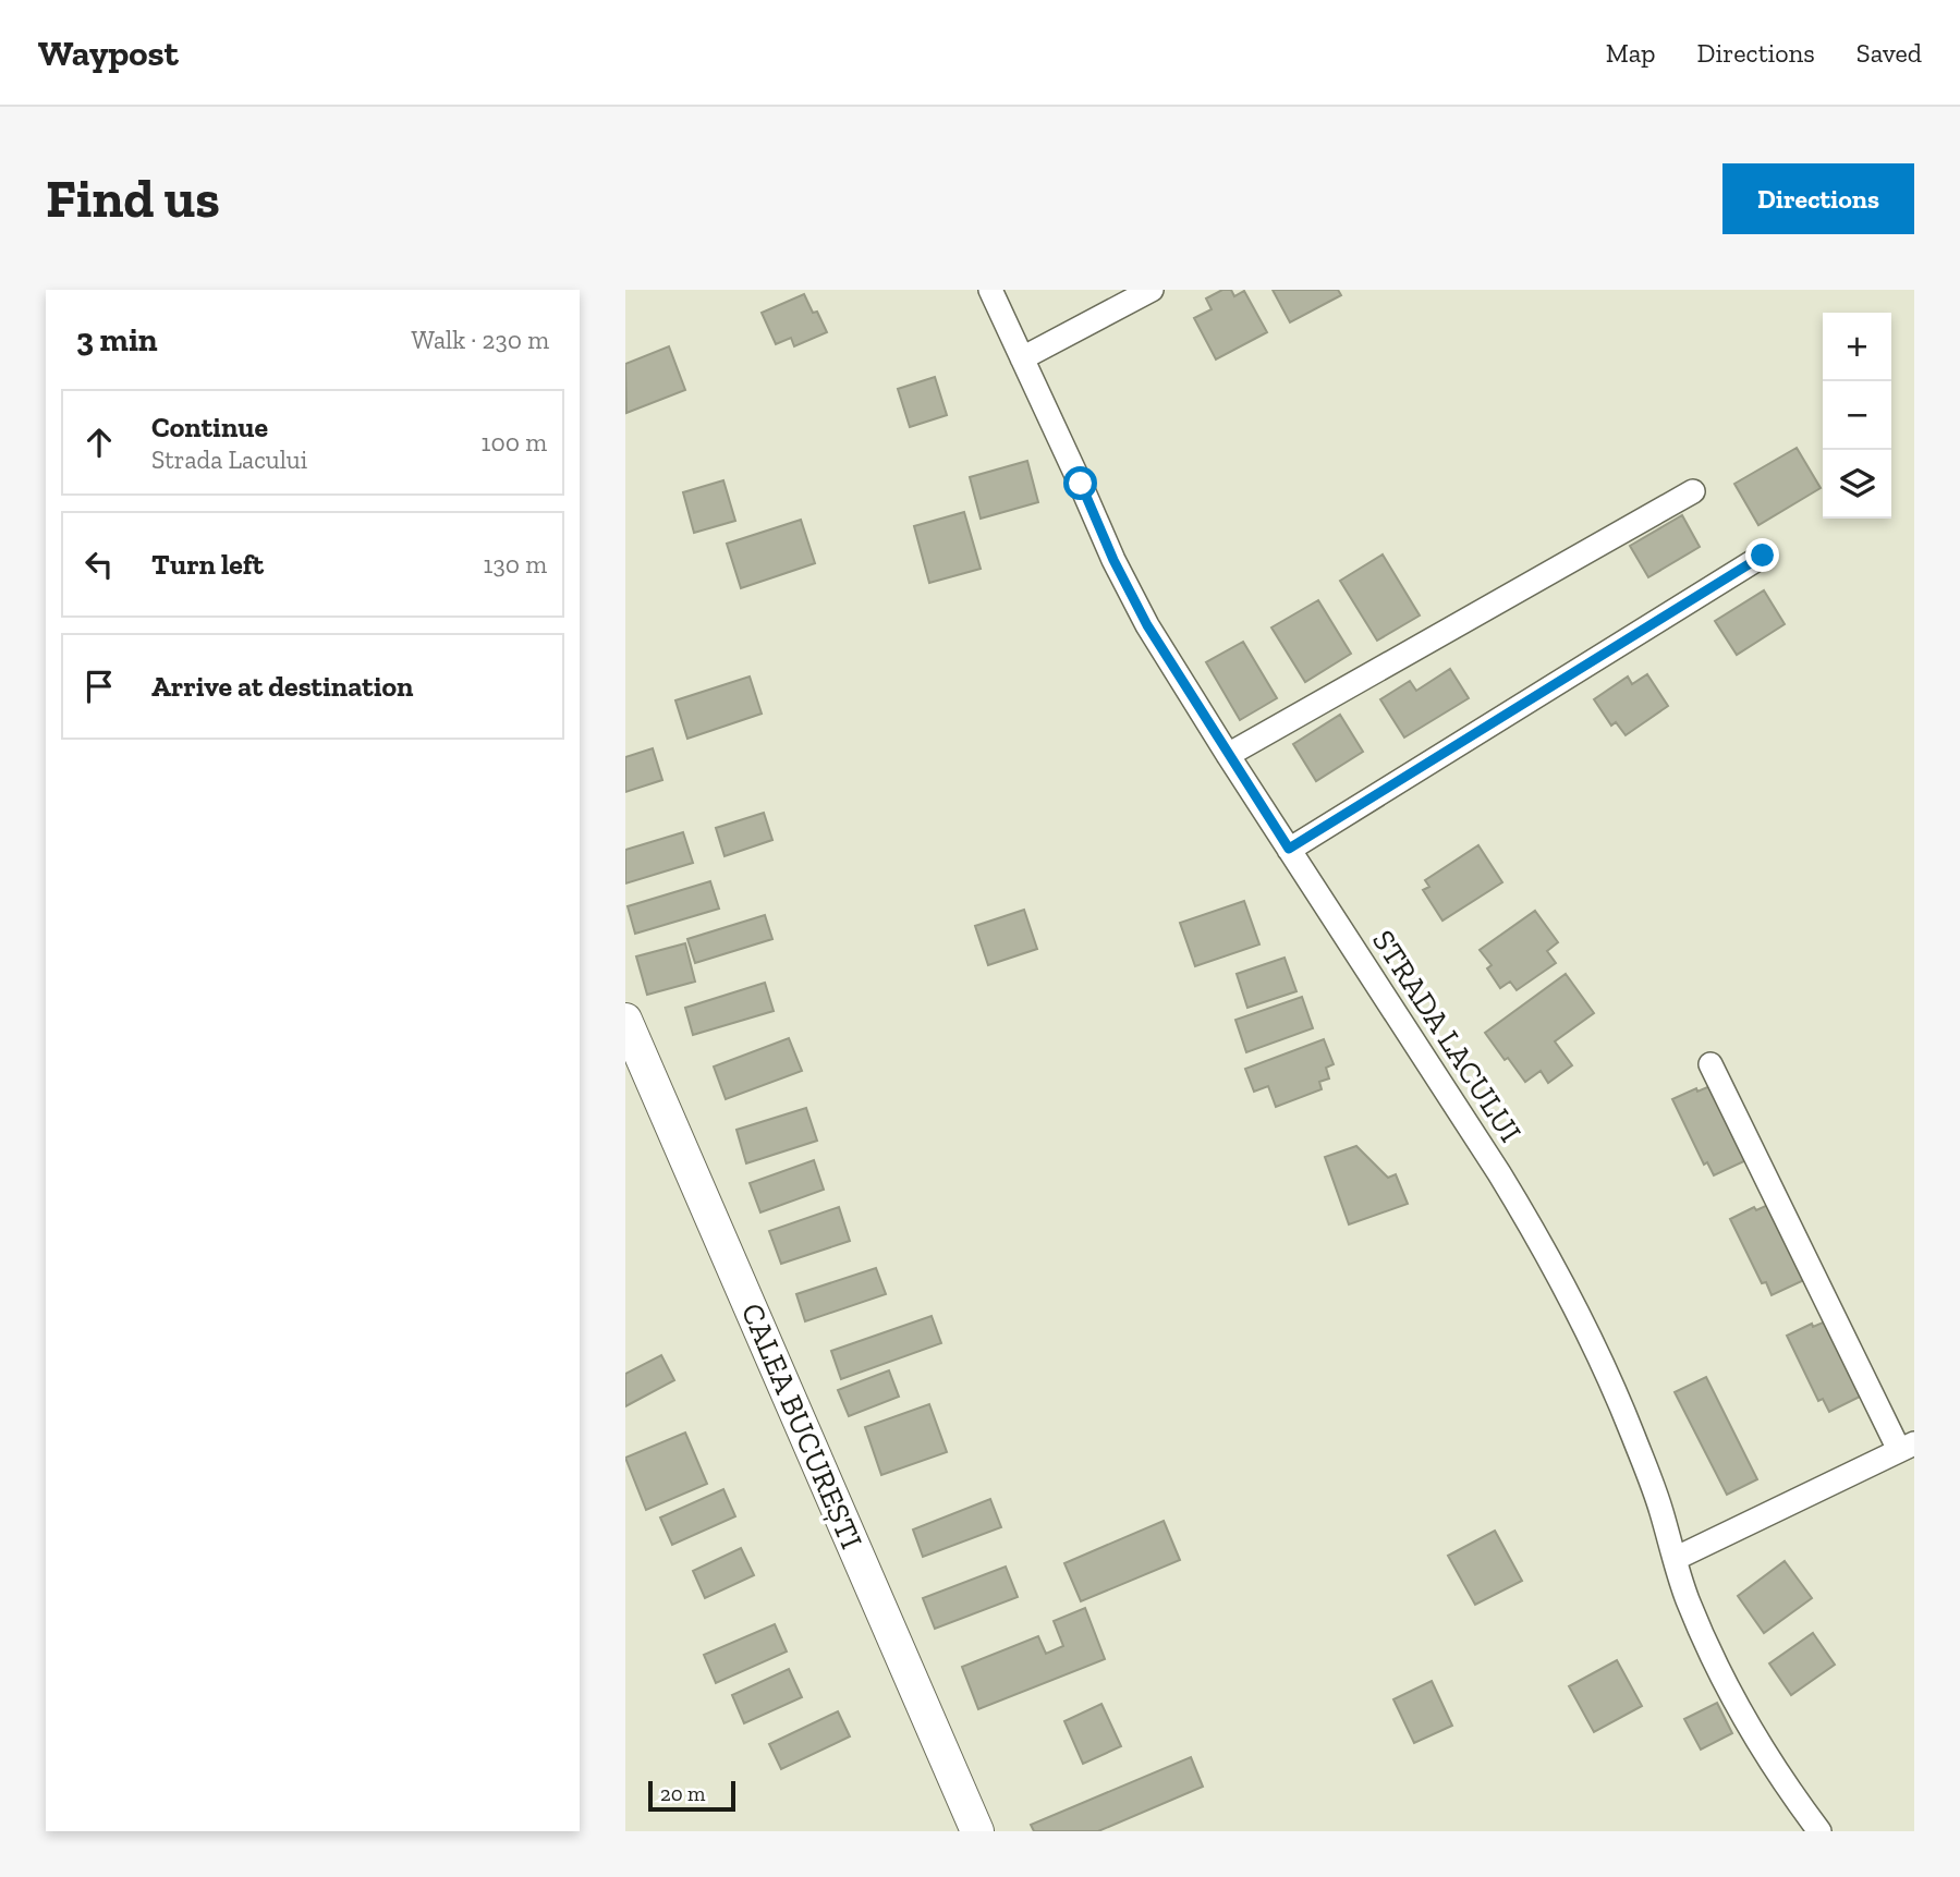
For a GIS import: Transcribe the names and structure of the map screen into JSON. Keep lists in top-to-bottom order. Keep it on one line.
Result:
{"streets":{"main road":["CALEA BUCUREȘTI"],"street":["STRADA LACULUI"]},"scale_bar":"20 m","page":{"header":"Waypost","nav":["Map","Directions","Saved"],"buttons":"Directions","title":"Find us","heading":["3 min","Walk · 230 m"],"map_buttons":["+","−"],"list":[["Continue","Strada Lacului","100 m"],["Turn left","130 m"],"Arrive at destination"],"scale":"20 m"}}
